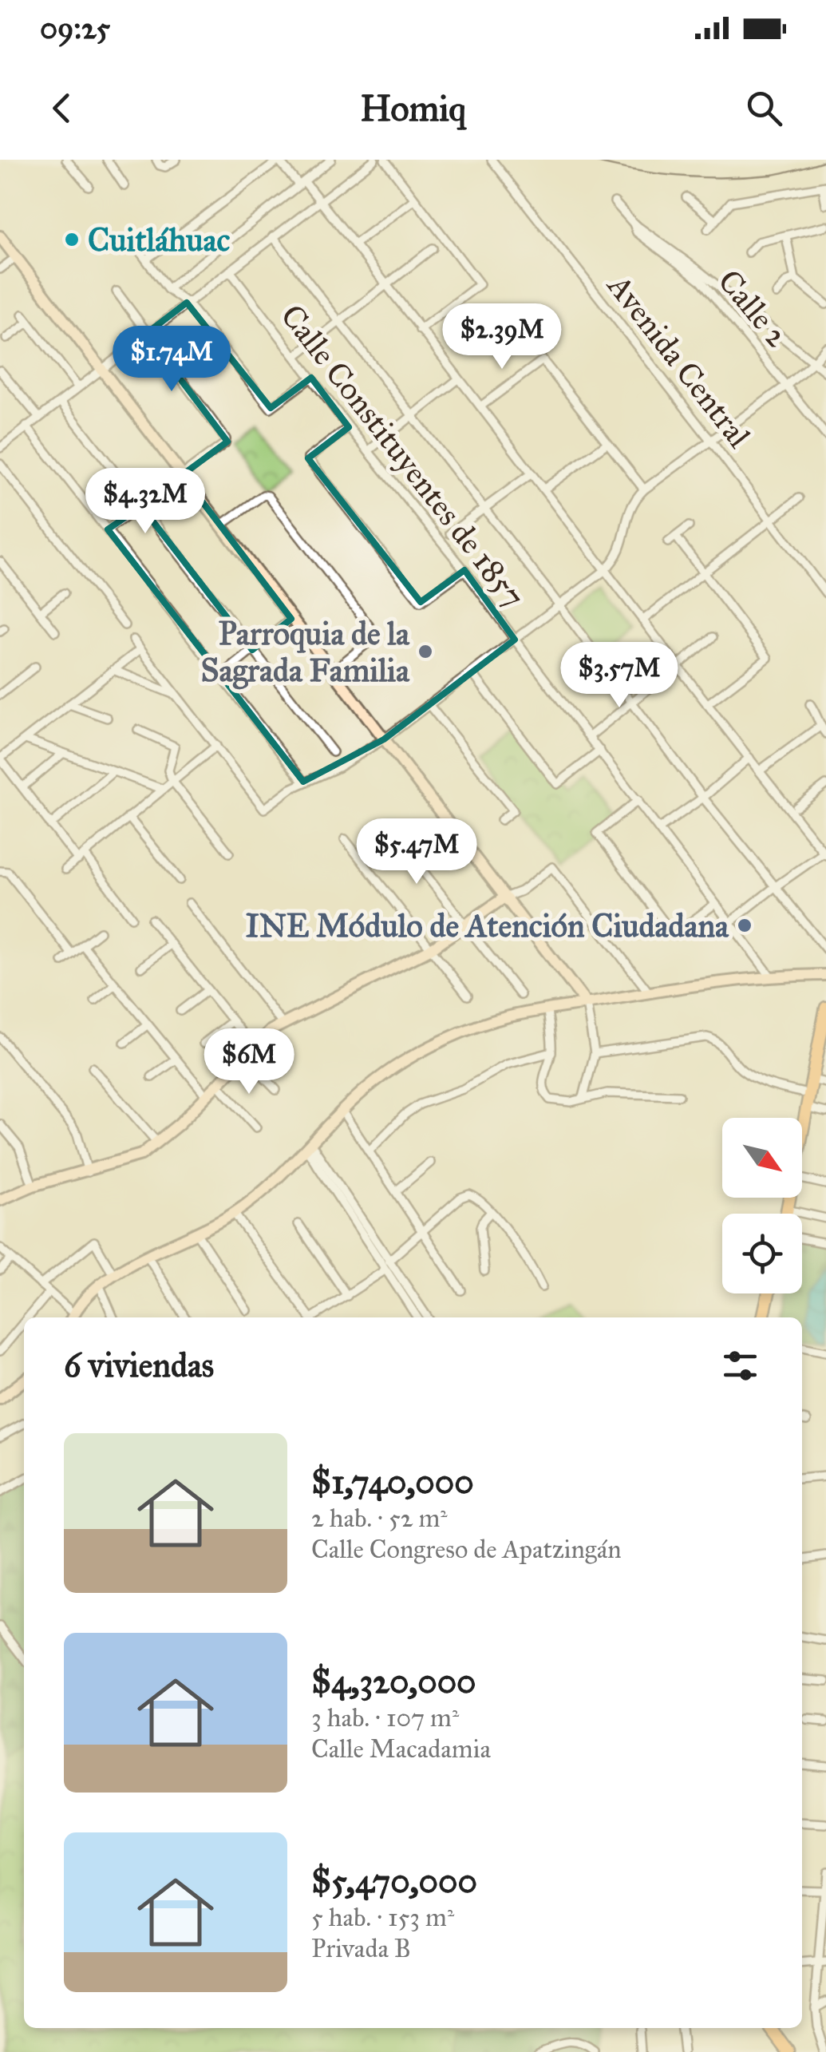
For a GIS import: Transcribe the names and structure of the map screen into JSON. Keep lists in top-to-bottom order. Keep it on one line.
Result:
{"streets":{"street":["Calle 2","Avenida Central","Calle Constituyentes de 1857"]},"places":["Cuitláhuac","Parroquia de la Sagrada Familia","INE Módulo de Atención Ciudadana"],"north":"bottom right","page":{"status":"09:25","header":"Homiq","price":["$2.39M","$1.74M","$4.32M","$3.57M","$5.47M","$6M"],"heading":"6 viviendas","list":[{"name":"$1,740,000","note":"2 hab. · 52 m² · Calle Congreso de Apatzingán"},{"name":"$4,320,000","note":"3 hab. · 107 m² · Calle Macadamia"},{"name":"$5,470,000","note":"5 hab. · 153 m² · Privada B"}]}}
